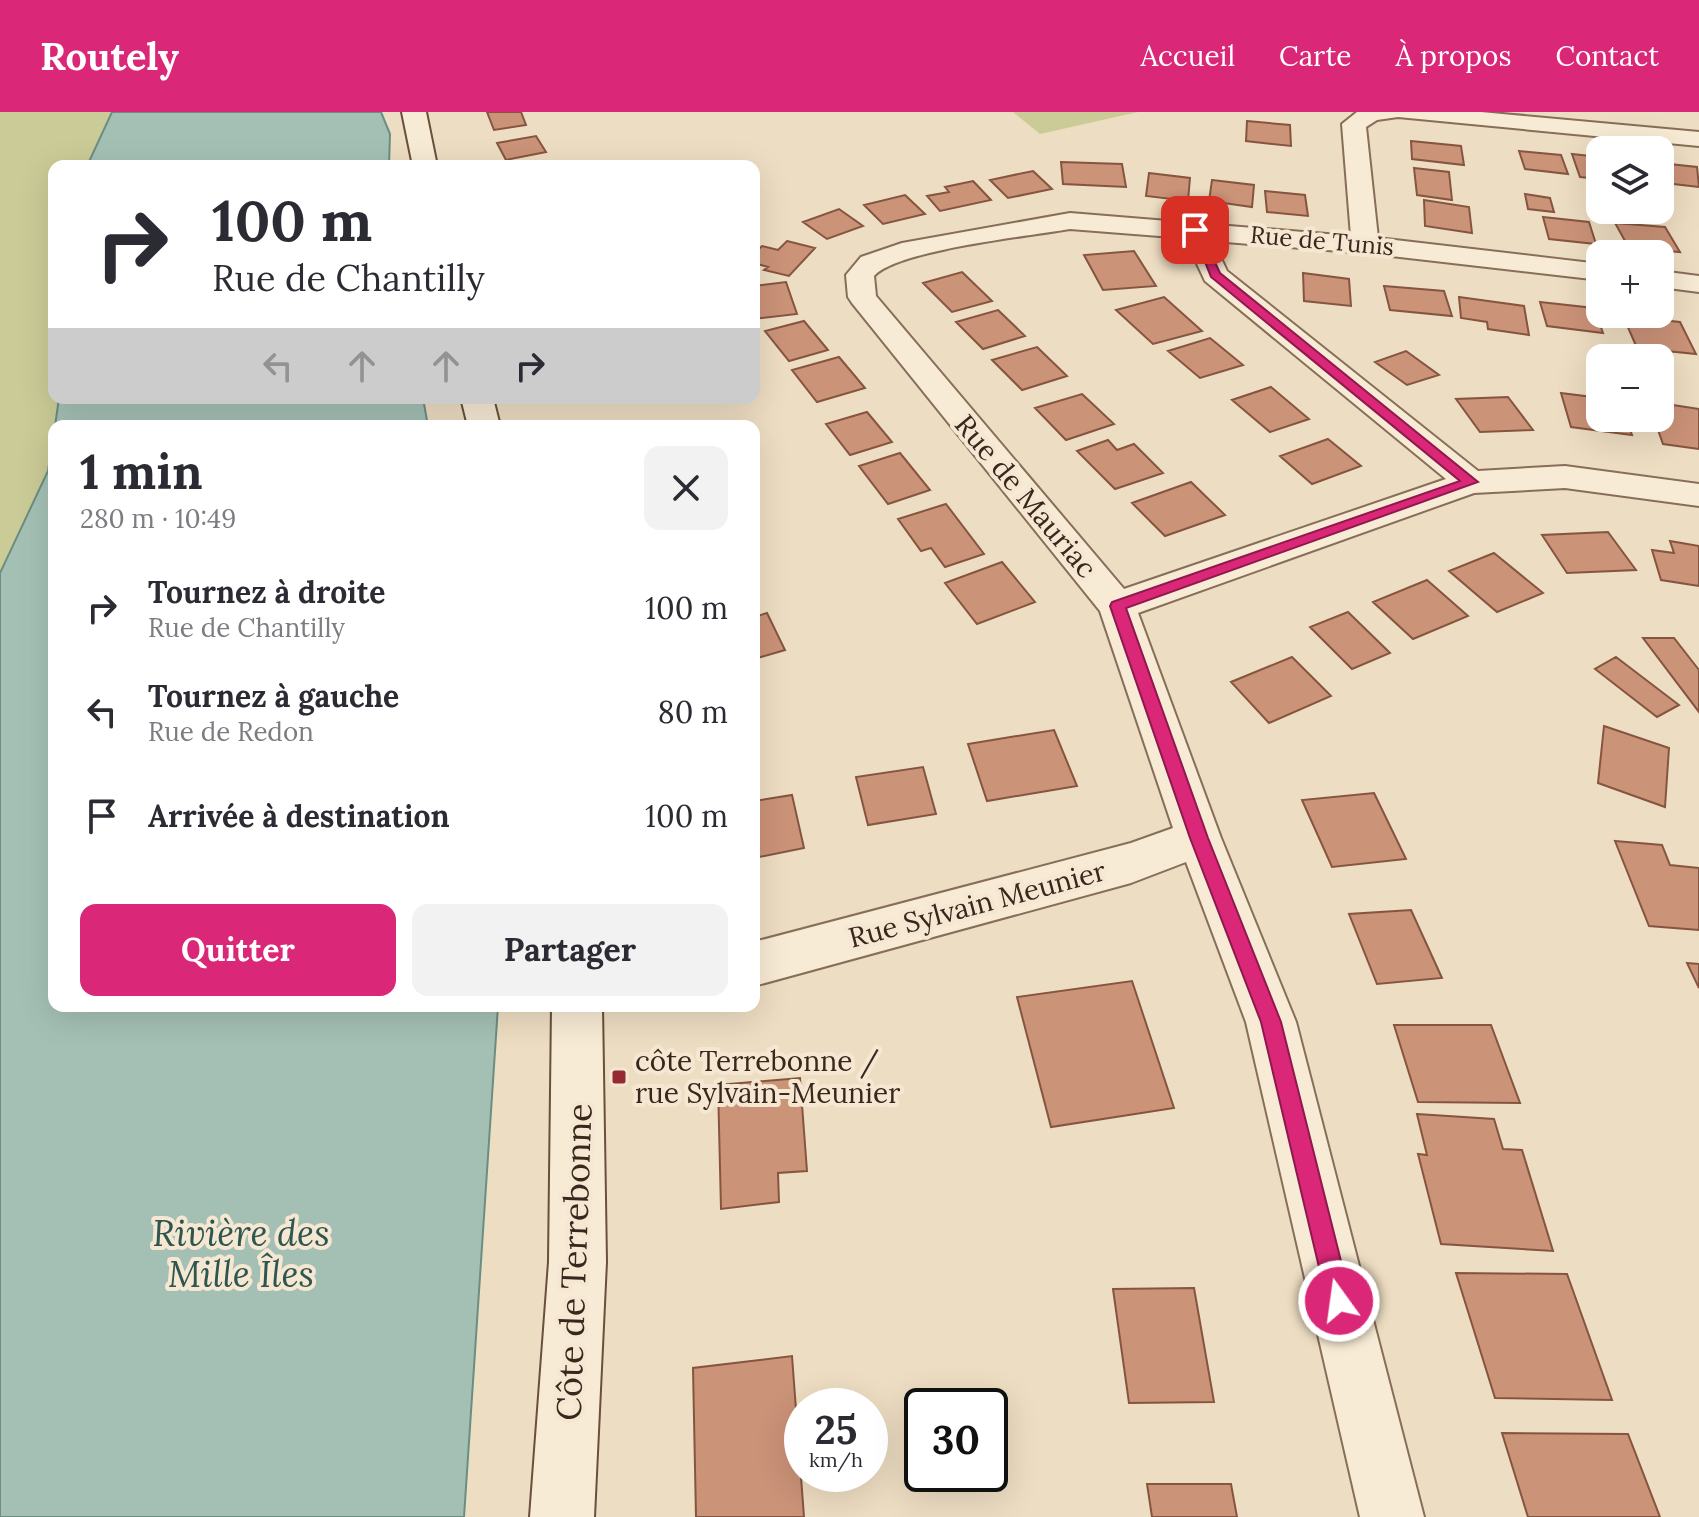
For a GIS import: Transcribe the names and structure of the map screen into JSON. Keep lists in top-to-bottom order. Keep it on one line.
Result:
{"streets":{"street":["Rue de Tunis","Rue de Mauriac","Rue Sylvain Meunier","Côte de Terrebonne"]},"crossings":[["Rue de Tunis","Rue de Mauriac"],["Rue de Mauriac","Rue Sylvain Meunier"]],"water":["Rivière des Mille Îles"],"places":{"transit":["côte Terrebonne / rue Sylvain-Meunier"]},"page":{"header":"Routely","nav":["Accueil","Carte","À propos","Contact"],"map_buttons":["+","−"],"turn":["100 m","Rue de Chantilly"],"heading":["1 min","280 m · 10:49"],"list":[{"name":"Tournez à droite","note":"Rue de Chantilly","value":"100 m"},{"name":"Tournez à gauche","note":"Rue de Redon","value":"80 m"},{"name":"Arrivée à destination","value":"100 m"}],"buttons":["Quitter","Partager"],"speed":"25 km/h","limit":"30"}}
